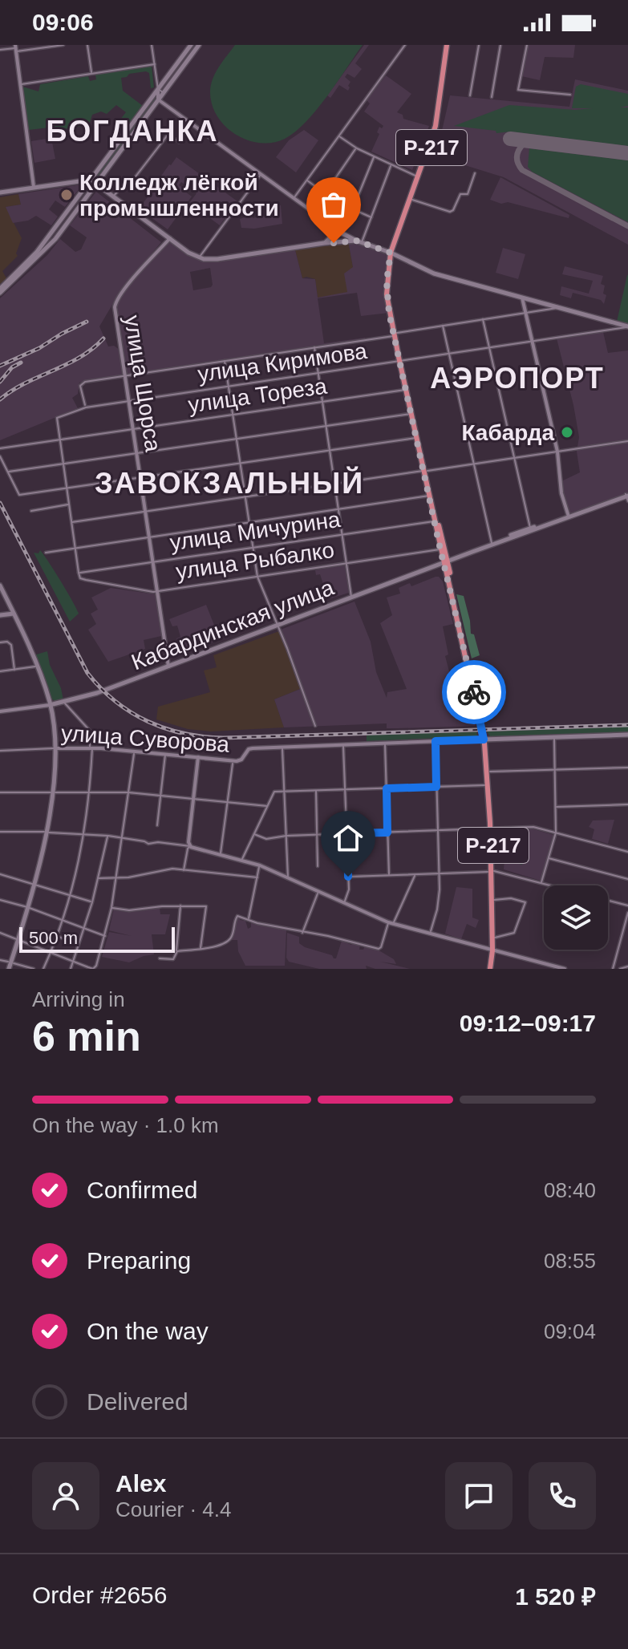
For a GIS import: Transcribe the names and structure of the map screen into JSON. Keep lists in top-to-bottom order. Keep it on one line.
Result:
{"streets":{"main road":["Р-217","Кабардинская улица","улица Суворова"],"street":["улица Киримова","улица Щорса","улица Тореза","улица Мичурина","улица Рыбалко"]},"crossings":[["Р-217","улица Киримова"],["Р-217","улица Тореза"],["Р-217","улица Мичурина"],["Р-217","улица Рыбалко"],["Р-217","Кабардинская улица"],["Р-217","улица Суворова"],["улица Киримова","улица Щорса"],["улица Киримова","улица Тореза"],["улица Щорса","улица Тореза"],["улица Щорса","улица Мичурина"],["улица Щорса","улица Рыбалко"],["улица Щорса","Кабардинская улица"],["улица Мичурина","улица Рыбалко"]],"districts":["БОГДАНКА","АЭРОПОРТ","ЗАВОКЗАЛЬНЫЙ"],"places":["Колледж лёгкой промышленности","Кабарда"],"scale_bar":"500 m","page":{"status":"09:06","scale":"500 m","heading":["6 min","Arriving in","09:12–09:17"],"panel":["Alex","Courier · 4.4","Order #2656","1 520 ₽"],"bar":"On the way · 1.0 km","list":[["Confirmed","08:40"],["Preparing","08:55"],["On the way","09:04"],"Delivered"]}}
